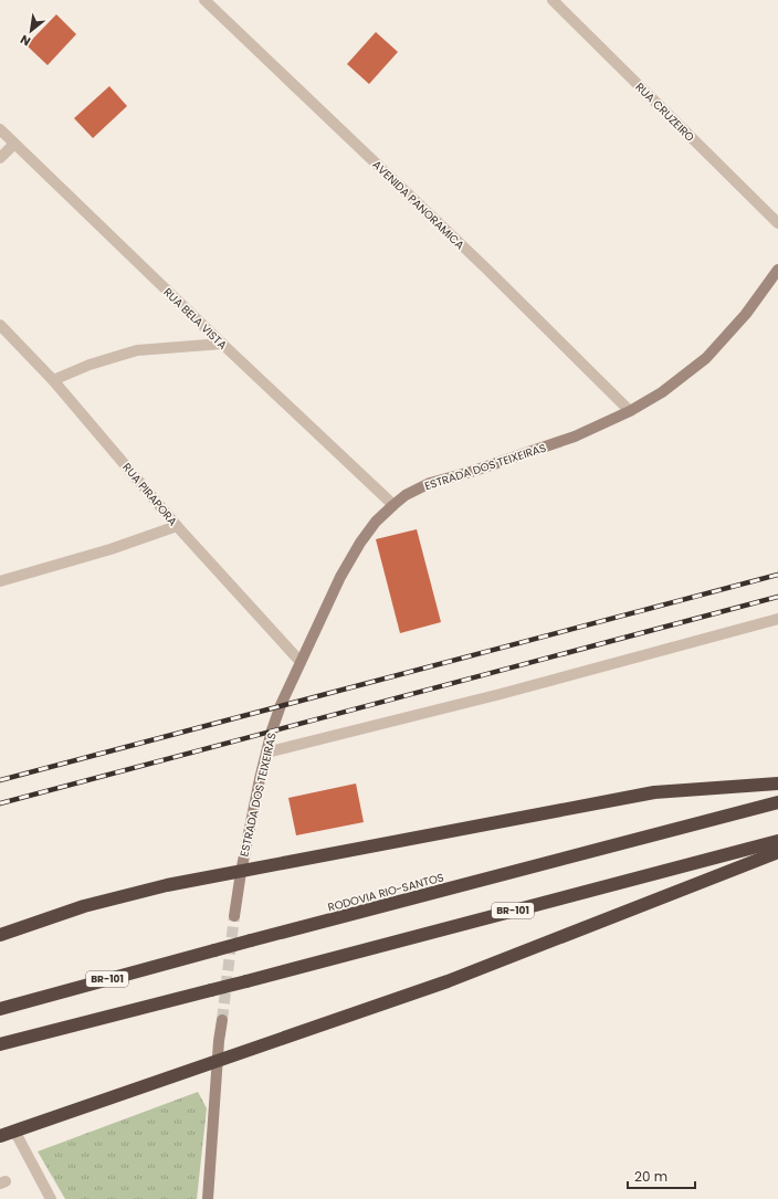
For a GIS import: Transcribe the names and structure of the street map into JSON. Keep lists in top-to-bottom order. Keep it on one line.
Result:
{"streets":{"highway":["RODOVIA RIO-SANTOS","BR-101"],"main road":["ESTRADA DOS TEIXEIRAS"],"street":["RUA CRUZEIRO","AVENIDA PANORAMICA","RUA BELA VISTA","RUA PIRAPORA"]},"crossings":[["AVENIDA PANORAMICA","ESTRADA DOS TEIXEIRAS"],["RUA BELA VISTA","ESTRADA DOS TEIXEIRAS"],["ESTRADA DOS TEIXEIRAS","RUA PIRAPORA"]],"scale_bar":"20 m","north":"bottom left"}
